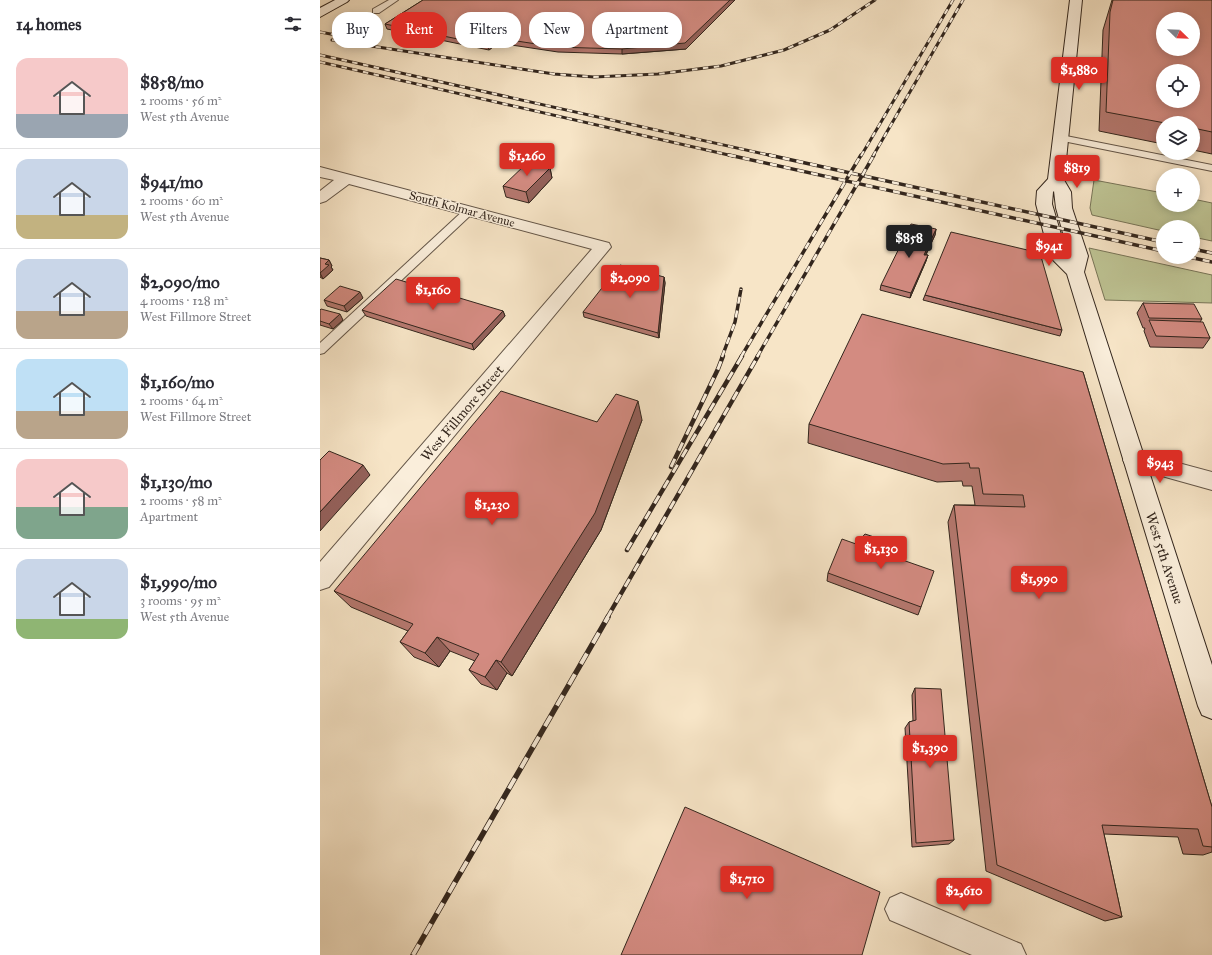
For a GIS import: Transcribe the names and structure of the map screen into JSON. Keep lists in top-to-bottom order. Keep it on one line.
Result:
{"streets":{"street":["South Kolmar Avenue","West Fillmore Street","West 5th Avenue"]},"crossings":[["South Kolmar Avenue","West Fillmore Street"]],"north":"bottom right","page":{"heading":"14 homes","map_buttons":["+","−"],"chip":["Buy","Rent","Filters","New","Apartment"],"list":[{"name":"$858/mo","note":"2 rooms · 56 m² · West 5th Avenue"},{"name":"$941/mo","note":"2 rooms · 60 m² · West 5th Avenue"},{"name":"$2,090/mo","note":"4 rooms · 128 m² · West Fillmore Street"},{"name":"$1,160/mo","note":"2 rooms · 64 m² · West Fillmore Street"},{"name":"$1,130/mo","note":"2 rooms · 58 m² · Apartment"},{"name":"$1,990/mo","note":"3 rooms · 95 m² · West 5th Avenue"}],"price":["$1,880","$1,260","$819","$858","$941","$2,090","$1,160","$943","$1,230","$1,130","$1,990","$1,390","$1,710","$2,610"]}}
